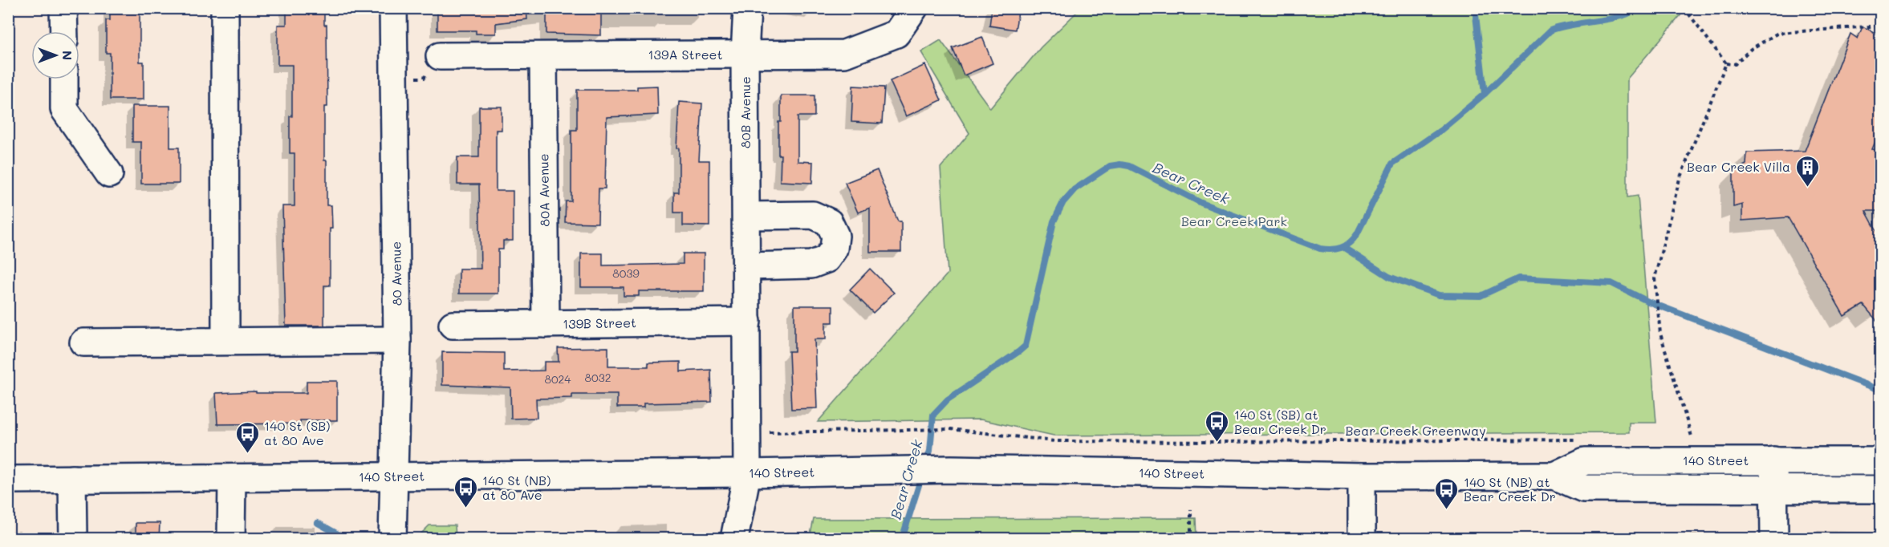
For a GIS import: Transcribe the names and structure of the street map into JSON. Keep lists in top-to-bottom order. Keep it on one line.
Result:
{"streets":{"street":["139A Street","80B Avenue","80A Avenue","80 Avenue","139B Street","140 Street"],"path":["Bear Creek Greenway"]},"crossings":[["139A Street","80B Avenue"],["139A Street","80A Avenue"],["80B Avenue","139B Street"],["80B Avenue","140 Street"],["80A Avenue","139B Street"],["80 Avenue","140 Street"]],"water":["Bear Creek"],"parks":["Bear Creek Park"],"places":{"building":["Bear Creek Villa"],"bus stop":["140 St (SB) at Bear Creek Dr","140 St (SB) at 80 Ave","140 St (NB) at 80 Ave","140 St (NB) at Bear Creek Dr"]},"house_numbers":["8039","8032","8024"],"north":"right"}
